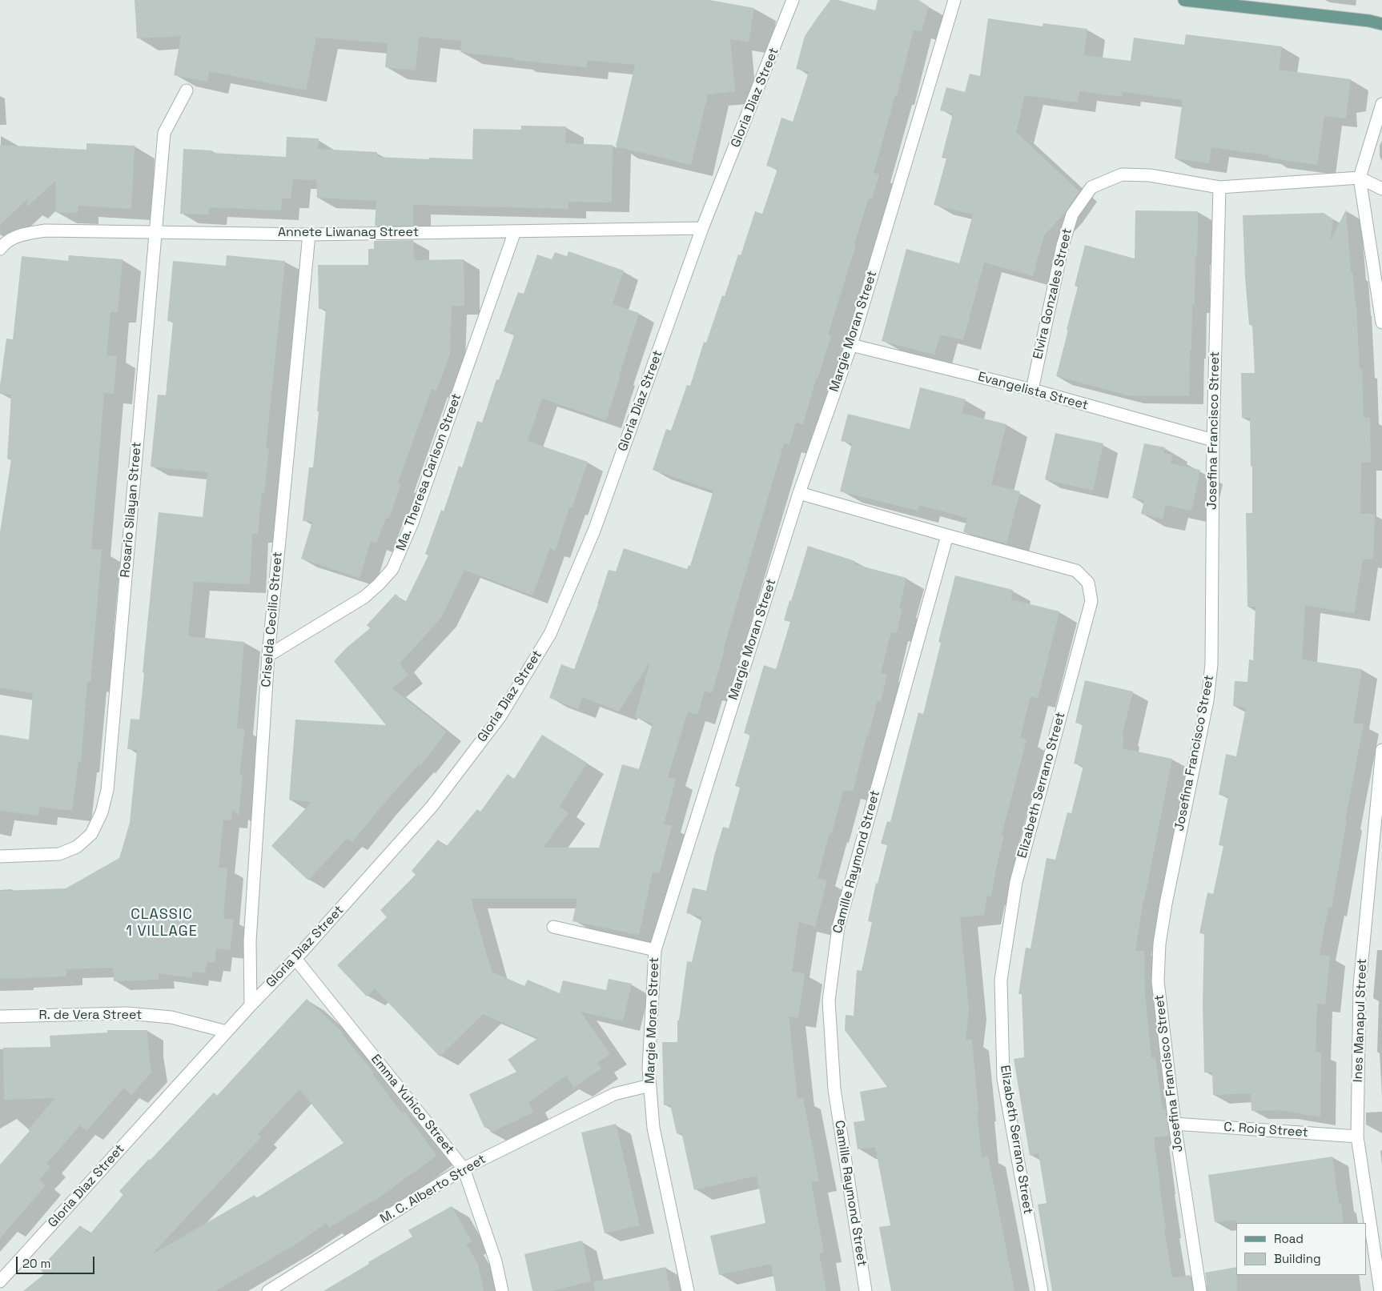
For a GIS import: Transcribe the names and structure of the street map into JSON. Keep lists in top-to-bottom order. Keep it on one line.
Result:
{"streets":{"street":["Gloria Diaz Street","Annete Liwanag Street","Elvira Gonzales Street","Margie Moran Street","Evangelista Street","Josefina Francisco Street","Ma. Theresa Carlson Street","Rosario Silayan Street","Criselda Cecilio Street","Elizabeth Serrano Street","Camille Raymond Street","R. de Vera Street","Ines Manapul Street","Emma Yuhico Street","C. Roig Street","M. C. Alberto Street"]},"crossings":[["Gloria Diaz Street","Annete Liwanag Street"],["Gloria Diaz Street","Criselda Cecilio Street"],["Gloria Diaz Street","R. de Vera Street"],["Gloria Diaz Street","Emma Yuhico Street"],["Annete Liwanag Street","Ma. Theresa Carlson Street"],["Annete Liwanag Street","Rosario Silayan Street"],["Annete Liwanag Street","Criselda Cecilio Street"],["Elvira Gonzales Street","Evangelista Street"],["Elvira Gonzales Street","Josefina Francisco Street"],["Margie Moran Street","Evangelista Street"],["Margie Moran Street","Elizabeth Serrano Street"],["Margie Moran Street","M. C. Alberto Street"],["Evangelista Street","Josefina Francisco Street"],["Josefina Francisco Street","C. Roig Street"],["Ma. Theresa Carlson Street","Criselda Cecilio Street"],["Elizabeth Serrano Street","Camille Raymond Street"],["Ines Manapul Street","C. Roig Street"],["Emma Yuhico Street","M. C. Alberto Street"]],"districts":["CLASSIC 1 VILLAGE"],"legend":["Road","Building"],"scale_bar":"20 m"}
